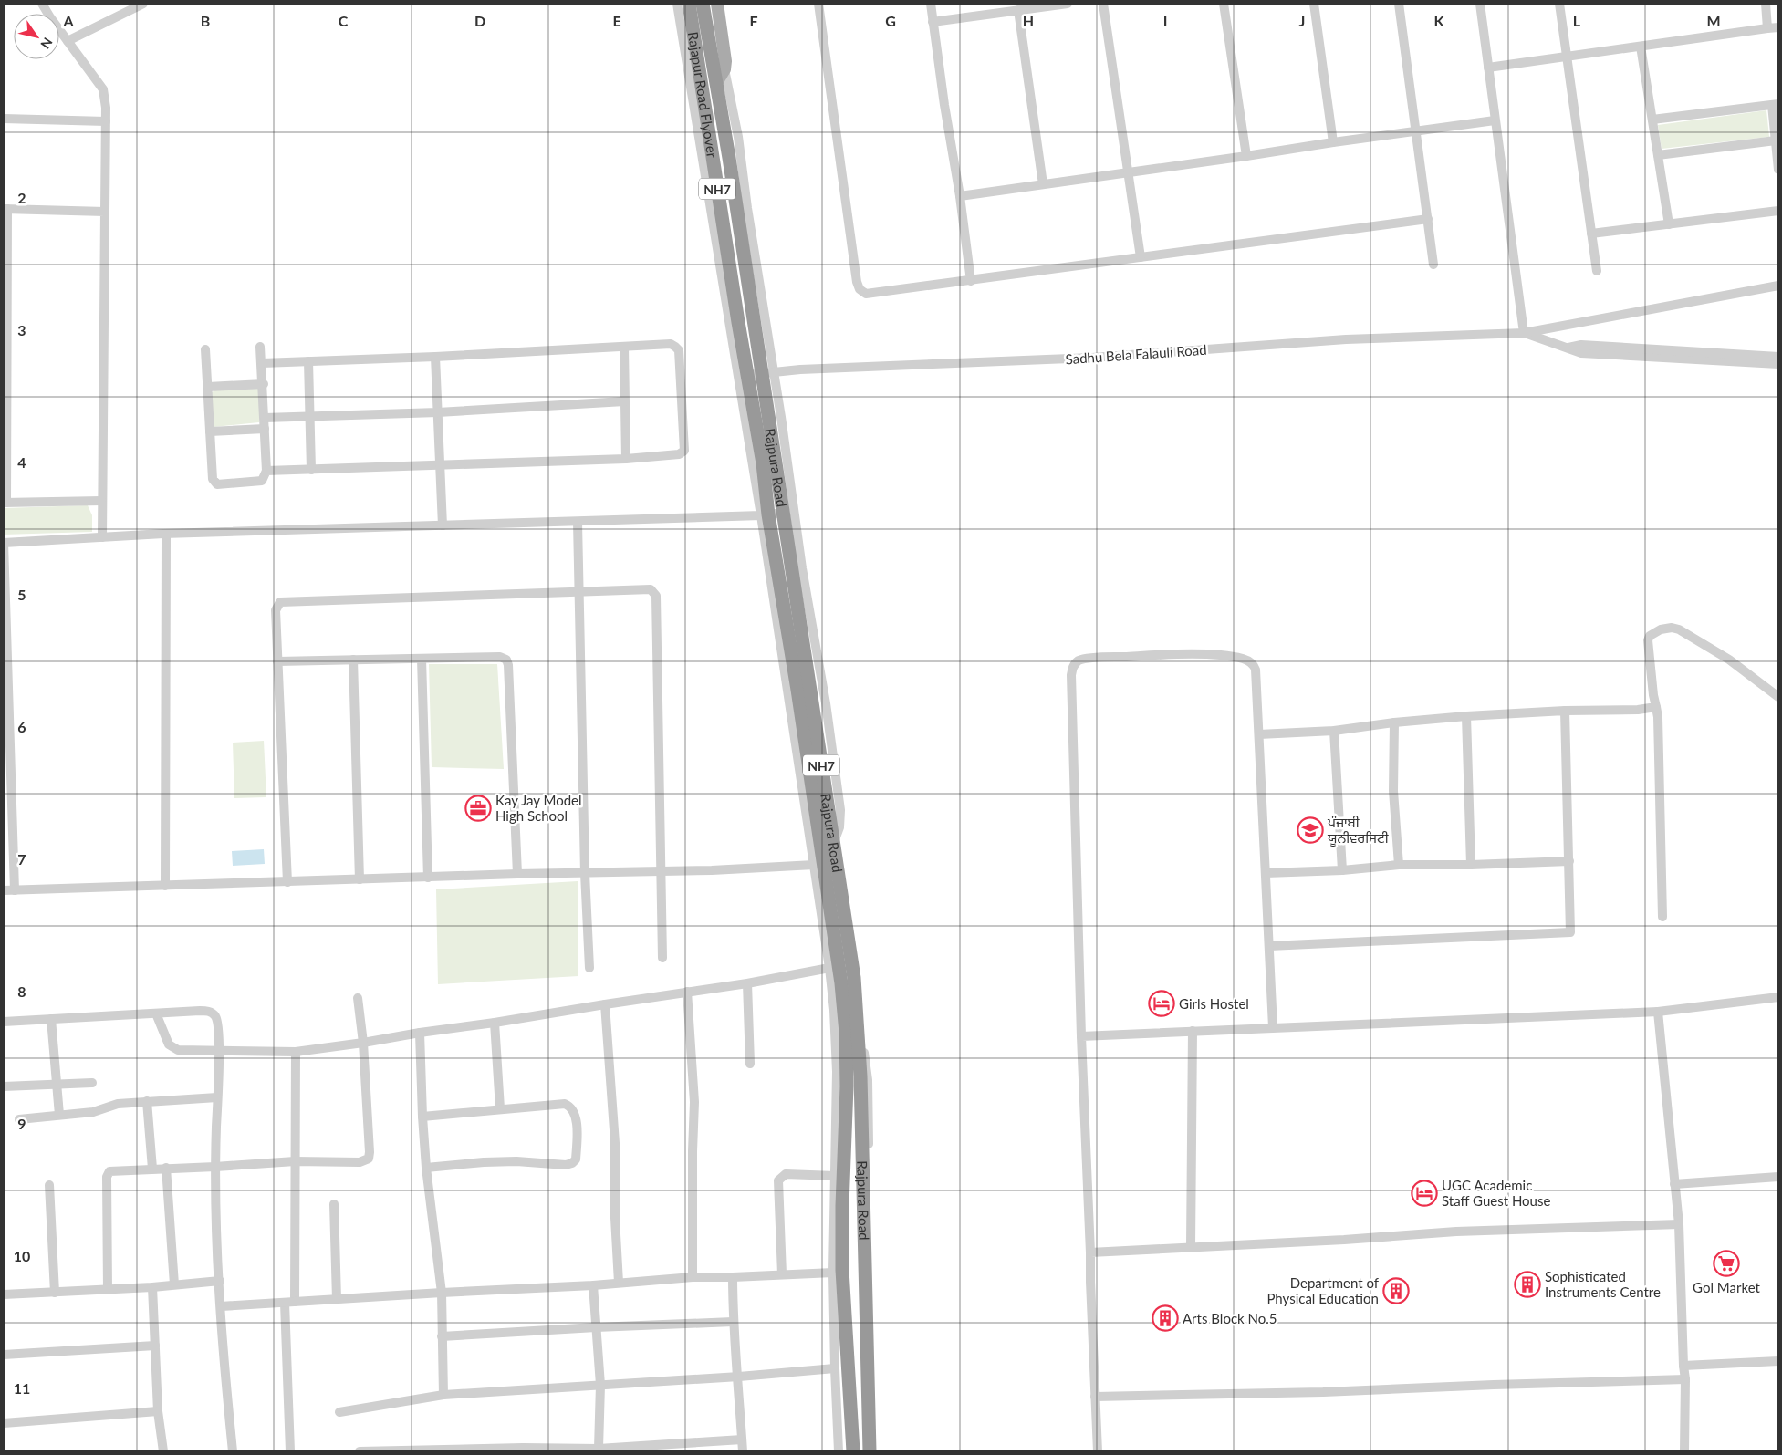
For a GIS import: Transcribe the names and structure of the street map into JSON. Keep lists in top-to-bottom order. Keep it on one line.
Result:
{"streets":{"highway":["Rajapur Road Flyover","NH7","Rajpura Road"],"street":["Sadhu Bela Falauli Road"]},"crossings":[["Rajapur Road Flyover","Sadhu Bela Falauli Road"],["Rajapur Road Flyover","Rajpura Road"],["Sadhu Bela Falauli Road","Rajpura Road"]],"places":{"office":["Kay Jay Model High School"],"school or university":["ਪੰਜਾਬੀ ਯੂਨੀਵਰਸਿਟੀ"],"hotel":["Girls Hostel","UGC Academic Staff Guest House"],"supermarket":["Gol Market"],"building":["Sophisticated Instruments Centre","Department of Physical Education","Arts Block No.5"]},"north":"bottom right","grid":{"columns":["A","B","C","D","E","F","G","H","I","J","K","L","M"],"rows":["2","3","4","5","6","7","8","9","10","11"]}}
